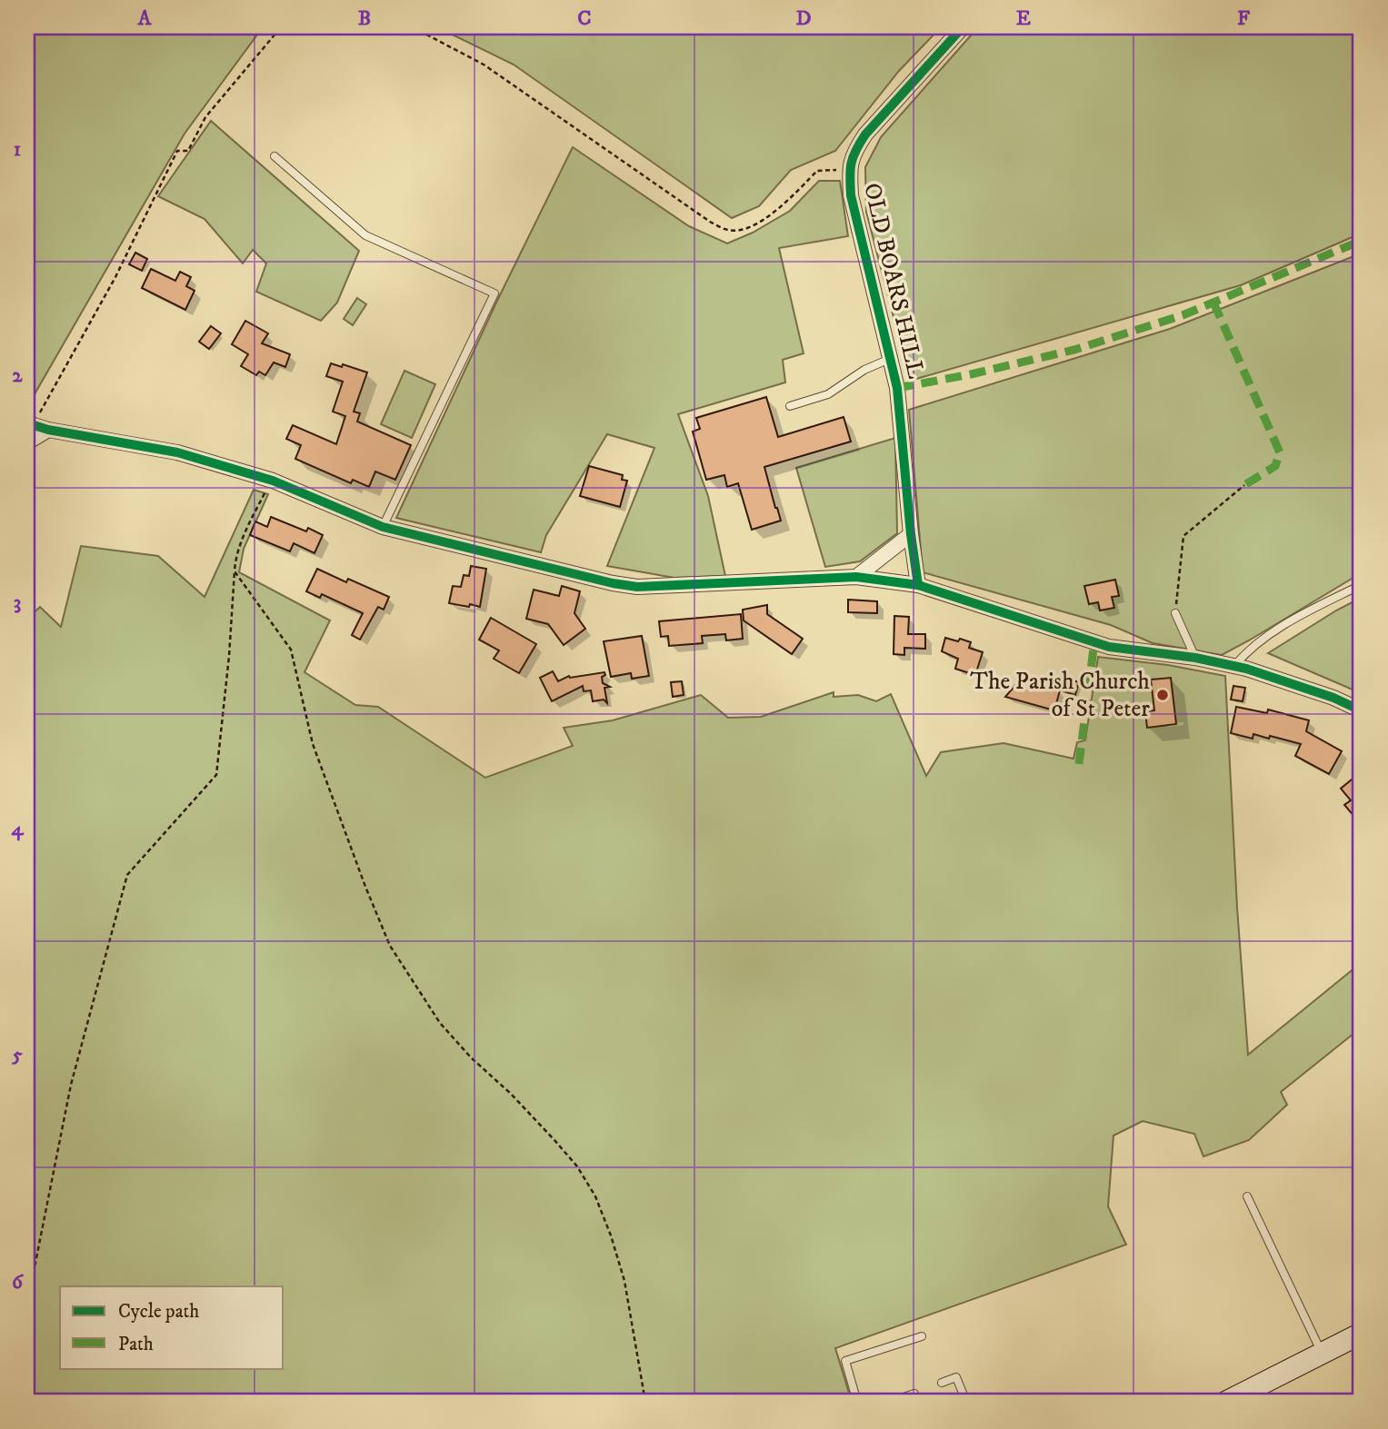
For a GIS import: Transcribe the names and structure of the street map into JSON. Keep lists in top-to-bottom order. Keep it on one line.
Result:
{"streets":{"street":["OLD BOARS HILL"]},"places":["The Parish Church of St Peter"],"legend":["Cycle path","Path"],"grid":{"columns":["A","B","C","D","E","F"],"rows":["1","2","3","4","5","6"]}}
